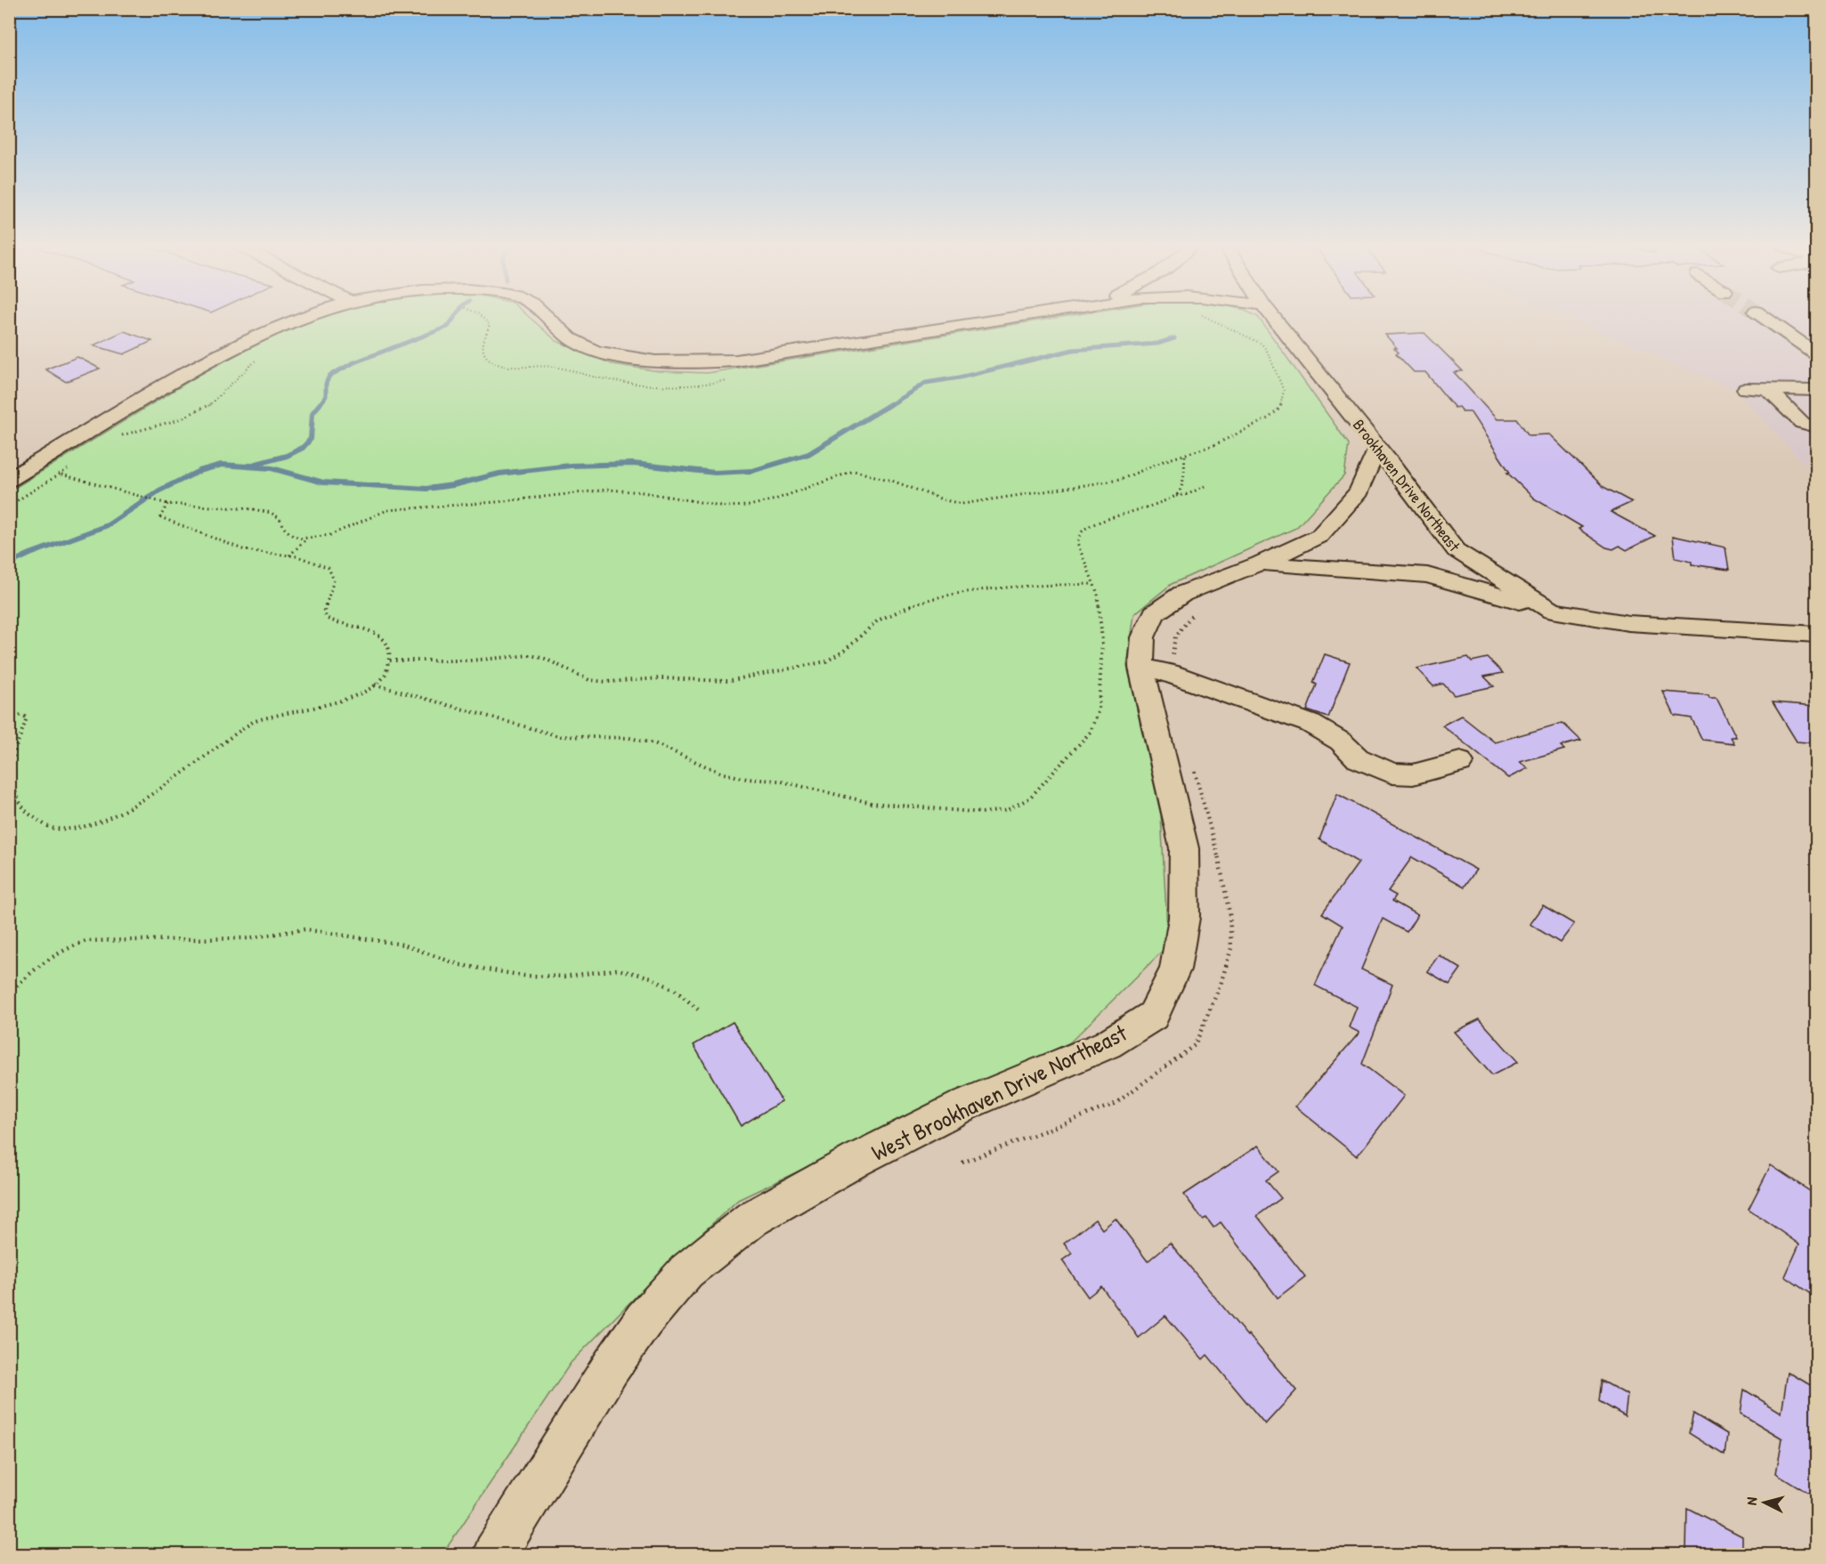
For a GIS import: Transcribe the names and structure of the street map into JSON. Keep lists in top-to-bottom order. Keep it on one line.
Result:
{"streets":{"street":["Brookhaven Drive Northeast","West Brookhaven Drive Northeast"]},"crossings":[["Brookhaven Drive Northeast","West Brookhaven Drive Northeast"]],"north":"left"}
